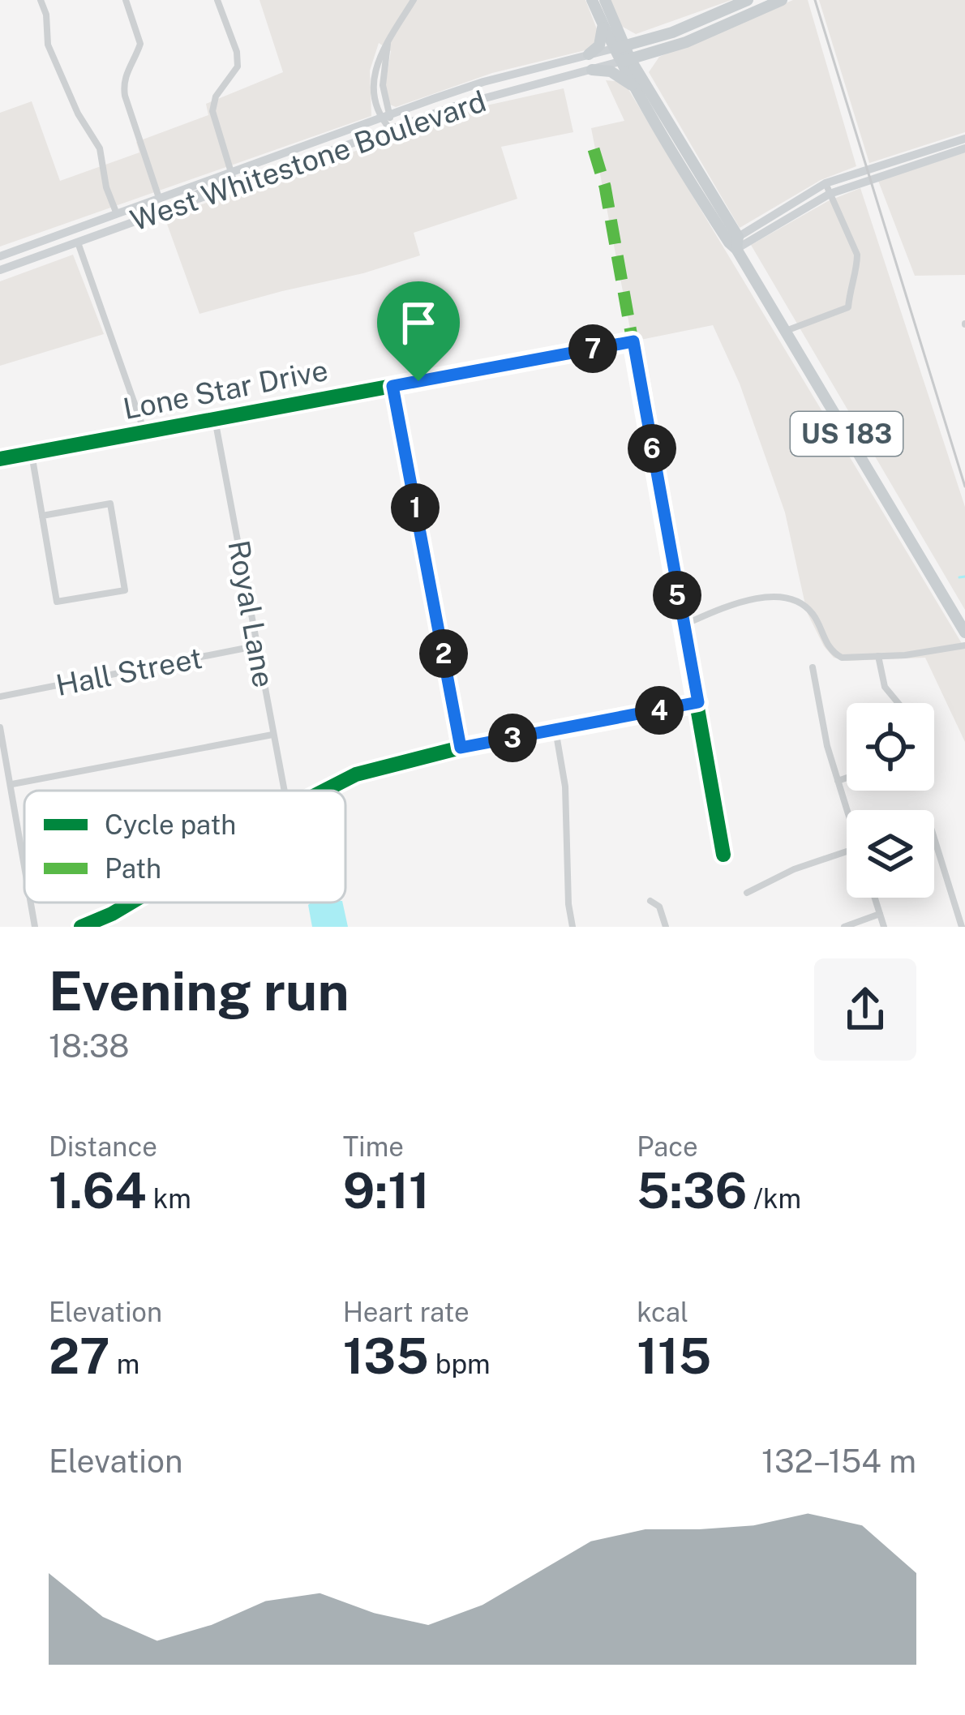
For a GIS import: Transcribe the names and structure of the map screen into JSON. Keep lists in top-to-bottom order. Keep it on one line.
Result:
{"streets":{"main road":["West Whitestone Boulevard","US 183"],"street":["Lone Star Drive","Royal Lane","Hall Street"]},"crossings":[["West Whitestone Boulevard","US 183"],["Lone Star Drive","Royal Lane"],["Royal Lane","Hall Street"]],"legend":["Cycle path","Path"],"page":{"pins":["7","6","1","5","2","4","3"],"heading":["Evening run","18:38"],"stats":[["Distance","1.64 km"],["Time","9:11"],["Pace","5:36 /km"],["Elevation","27 m"],["Heart rate","135 bpm"],["kcal","115"]],"chart":["Elevation","132–154 m"]}}
